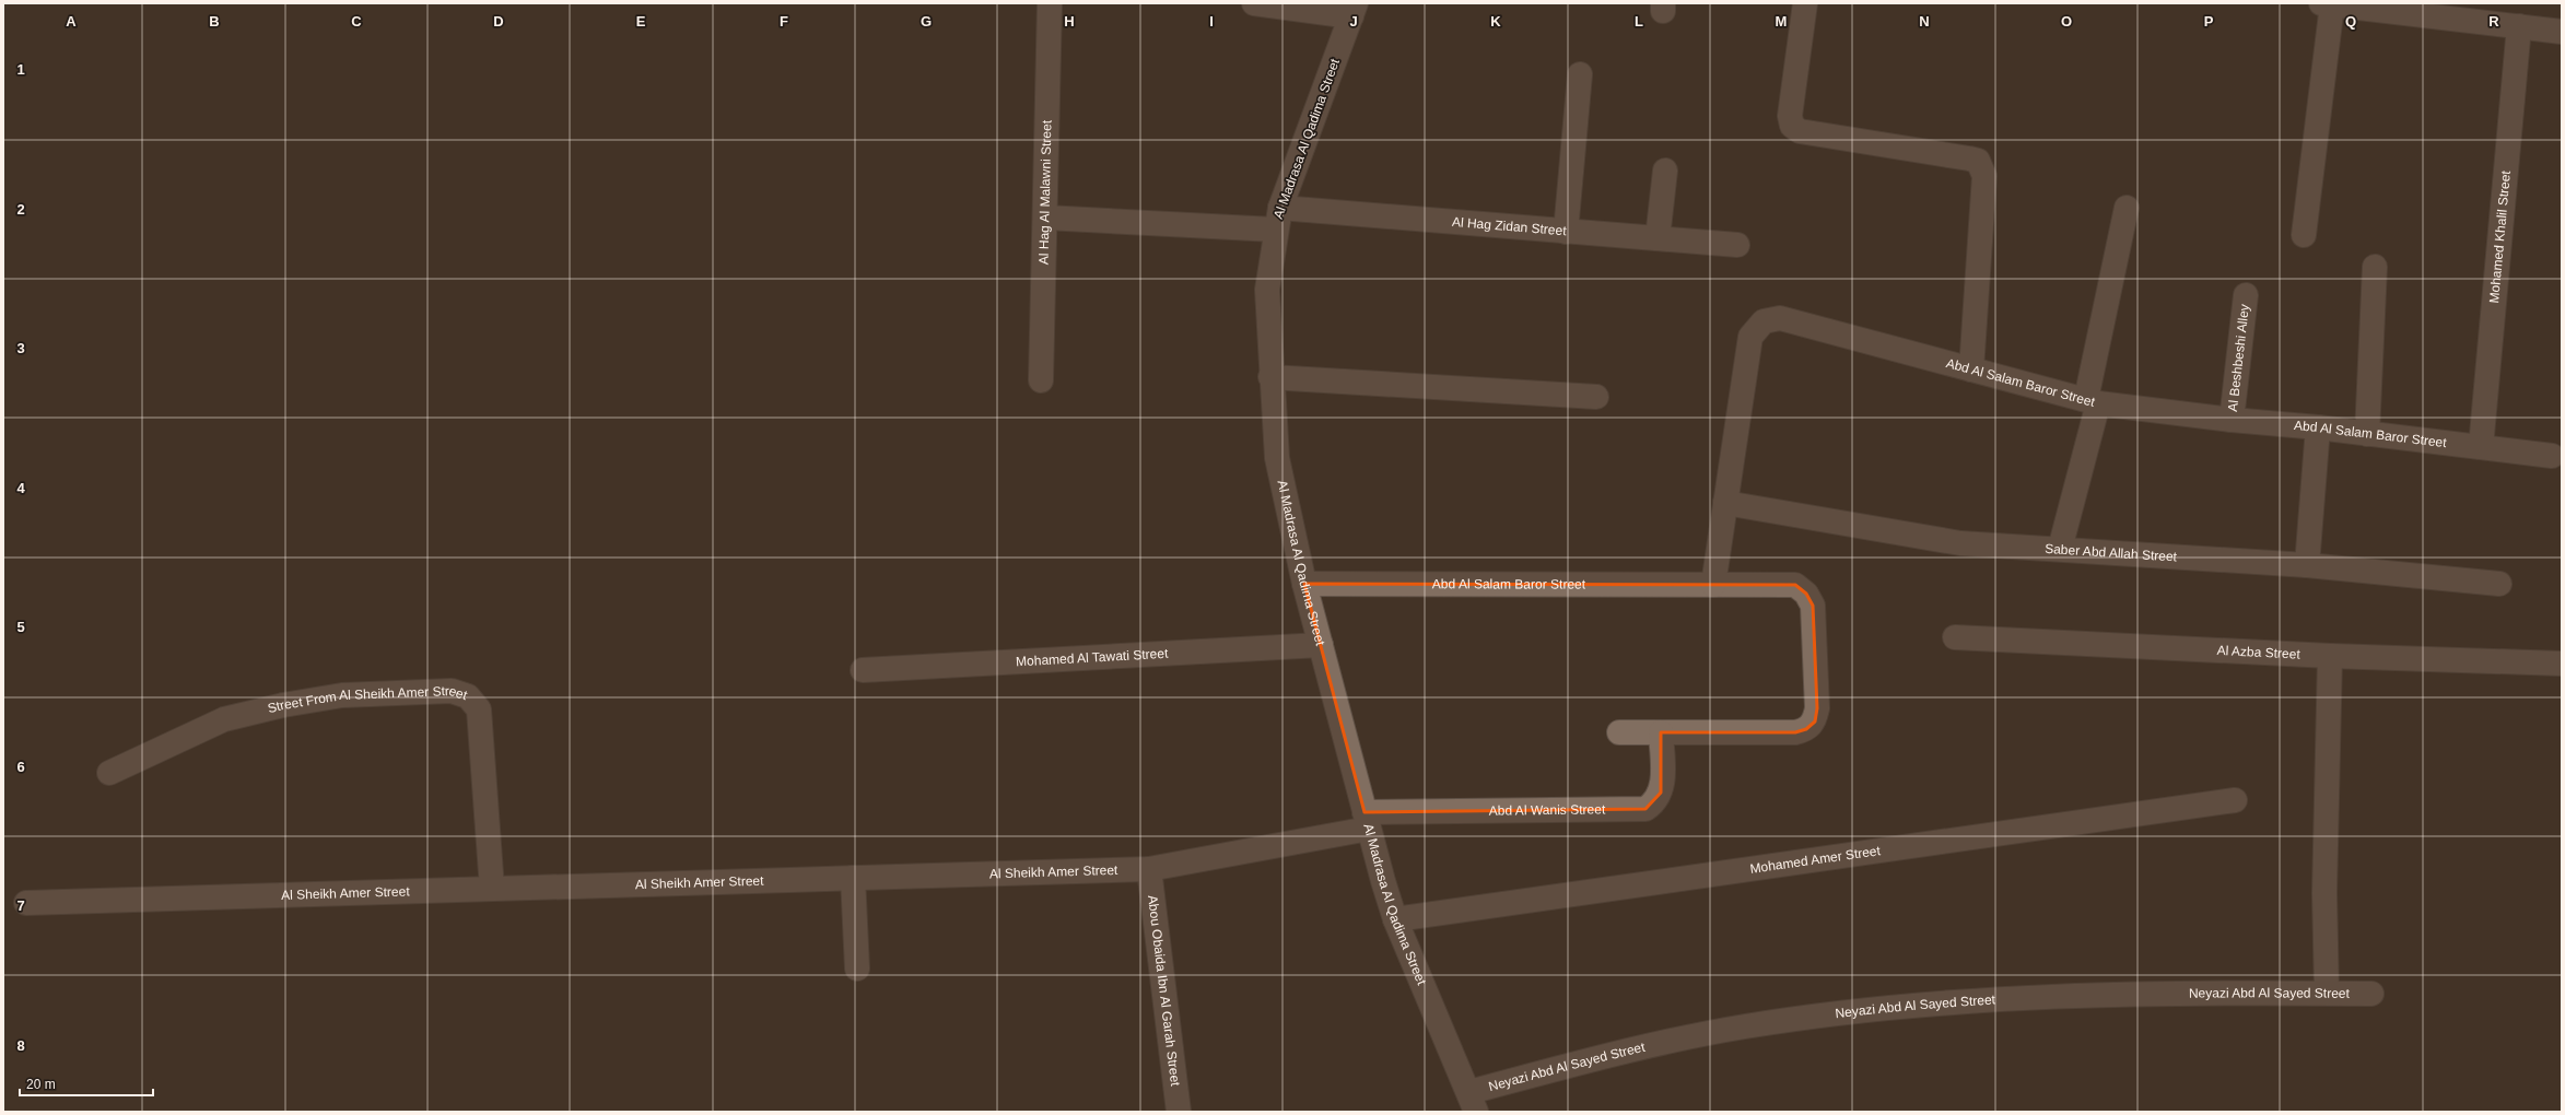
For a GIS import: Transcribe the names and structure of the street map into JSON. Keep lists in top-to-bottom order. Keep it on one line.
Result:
{"streets":{"street":["Al Madrasa Al Qadima Street","Al Hag Al Malawni Street","Al Hag Zidan Street","Mohamed Khalil Street","Al Beshbeshi Alley","Abd Al Salam Baror Street","Saber Abd Allah Street","Al Azba Street","Mohamed Al Tawati Street","Street From Al Sheikh Amer Street","Abd Al Wanis Street","Mohamed Amer Street","Al Sheikh Amer Street","Abou Obaida Ibn Al Garah Street","Neyazi Abd Al Sayed Street"]},"crossings":[["Al Madrasa Al Qadima Street","Al Hag Zidan Street"],["Al Madrasa Al Qadima Street","Abd Al Salam Baror Street"],["Al Madrasa Al Qadima Street","Mohamed Al Tawati Street"],["Al Madrasa Al Qadima Street","Abd Al Wanis Street"],["Al Madrasa Al Qadima Street","Mohamed Amer Street"],["Al Madrasa Al Qadima Street","Al Sheikh Amer Street"],["Al Madrasa Al Qadima Street","Neyazi Abd Al Sayed Street"],["Al Hag Al Malawni Street","Al Hag Zidan Street"],["Mohamed Khalil Street","Abd Al Salam Baror Street"],["Al Beshbeshi Alley","Abd Al Salam Baror Street"],["Abd Al Salam Baror Street","Saber Abd Allah Street"],["Abd Al Salam Baror Street","Abd Al Wanis Street"],["Street From Al Sheikh Amer Street","Al Sheikh Amer Street"],["Abd Al Wanis Street","Al Sheikh Amer Street"],["Al Sheikh Amer Street","Abou Obaida Ibn Al Garah Street"]],"scale_bar":"20 m","grid":{"columns":["A","B","C","D","E","F","G","H","I","J","K","L","M","N","O","P","Q","R"],"rows":["1","2","3","4","5","6","7","8"]}}
